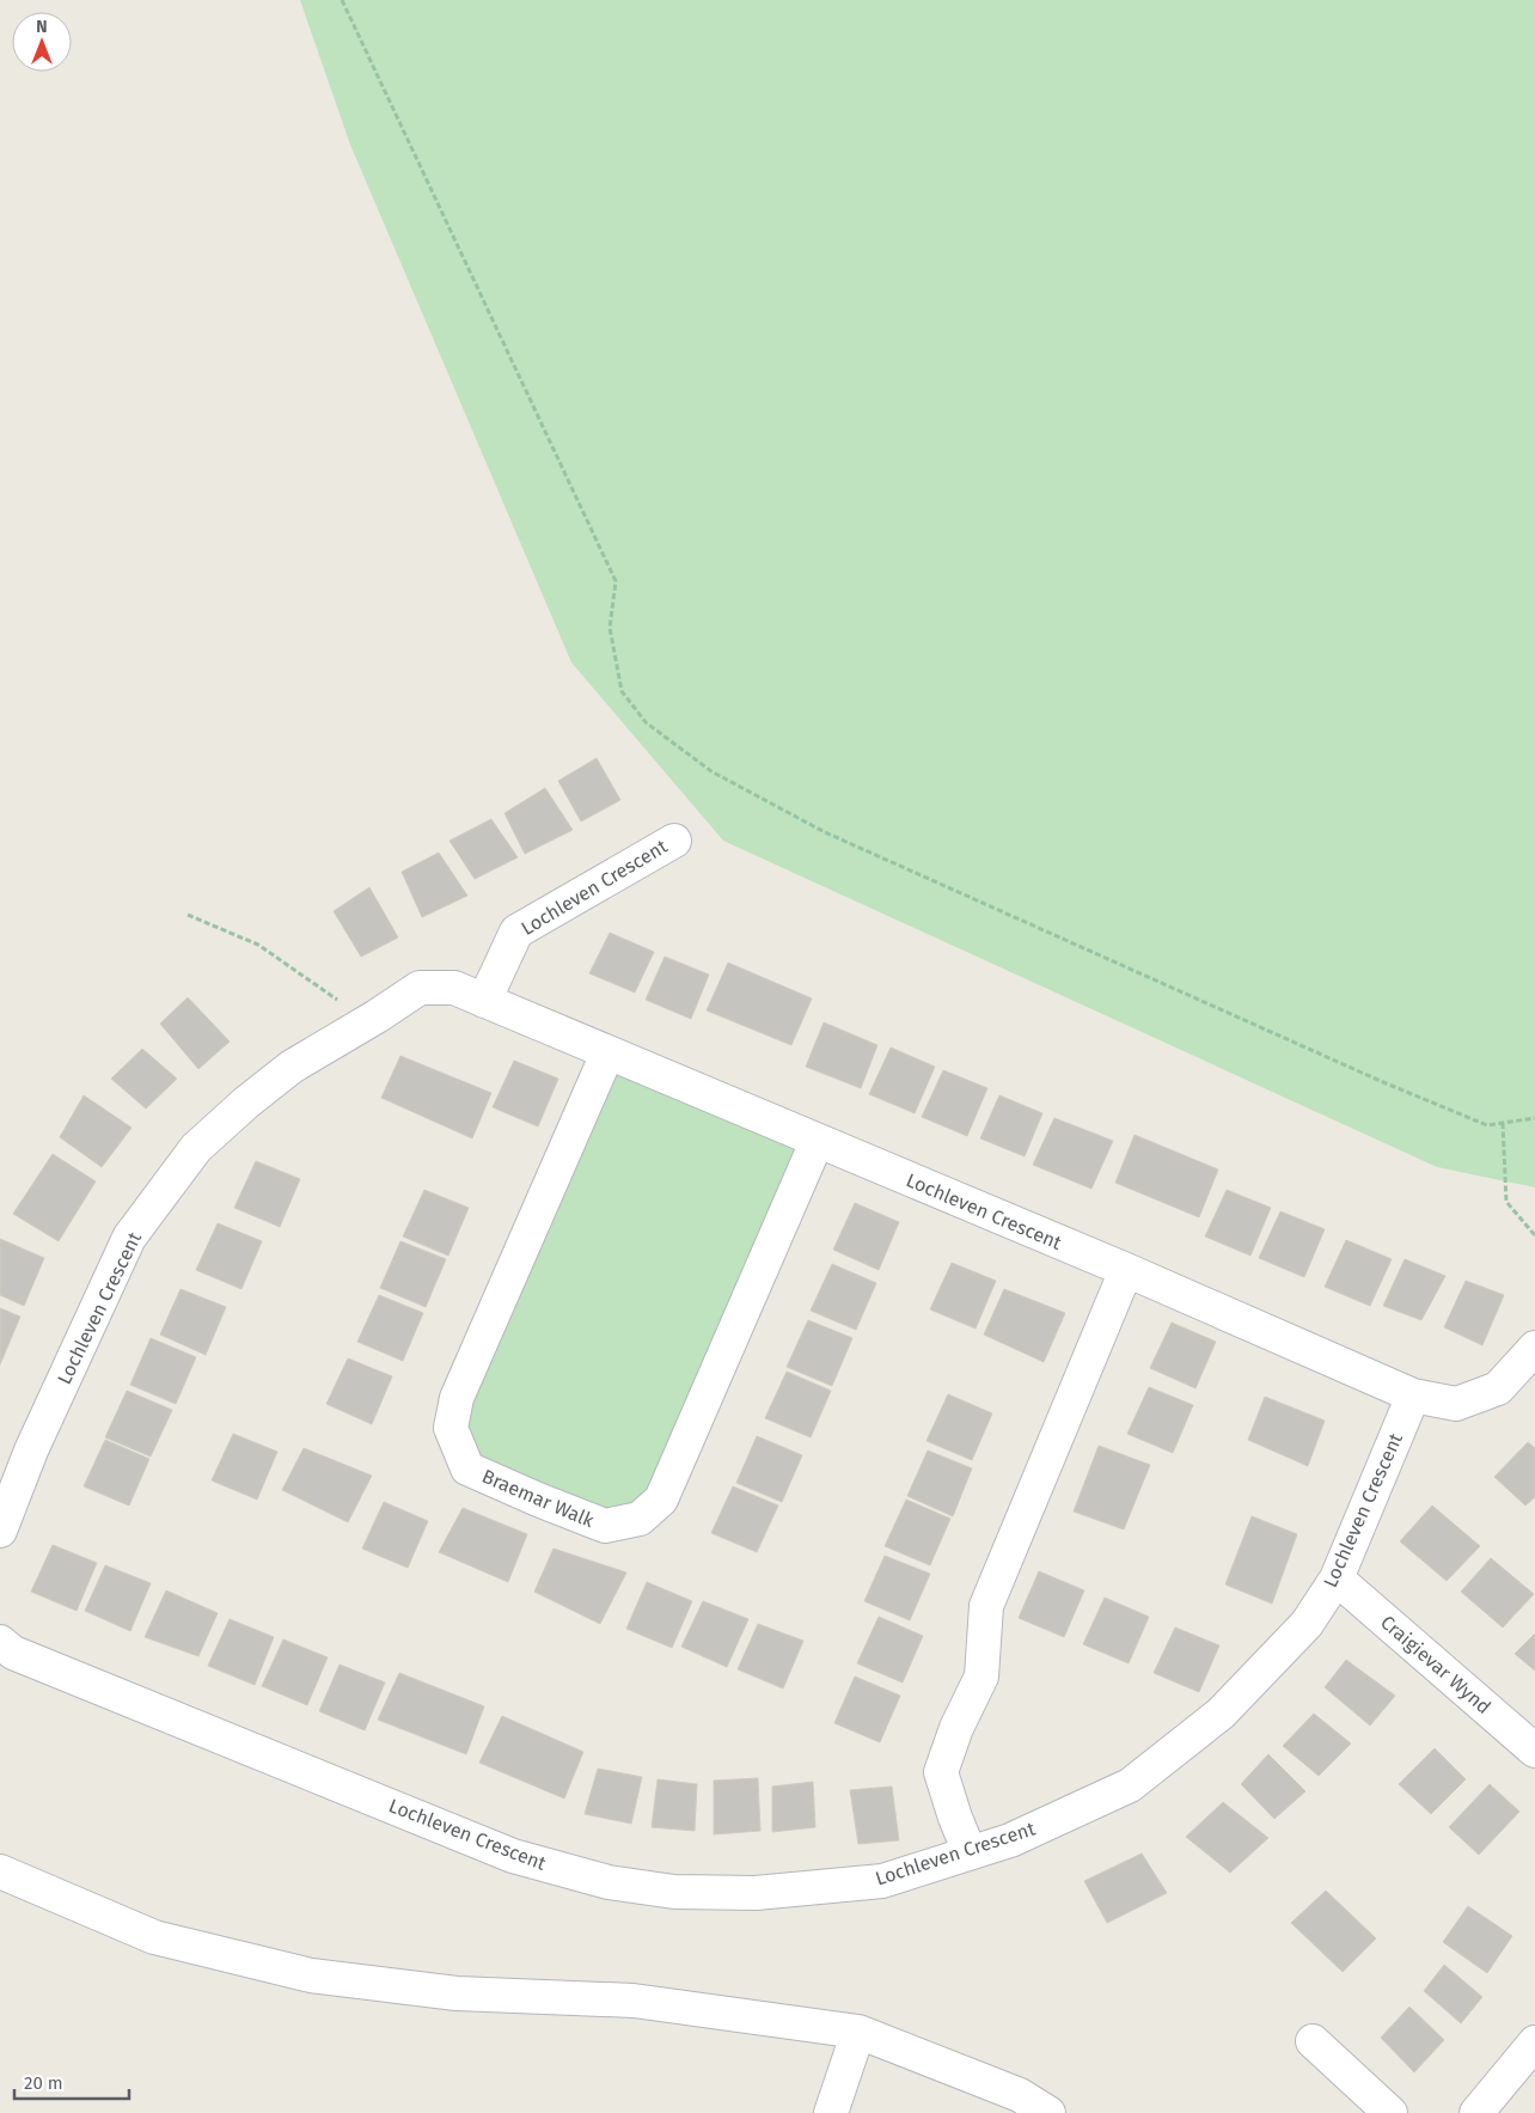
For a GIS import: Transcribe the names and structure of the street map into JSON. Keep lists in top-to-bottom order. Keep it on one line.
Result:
{"streets":{"street":["Lochleven Crescent","Braemar Walk","Craigievar Wynd"]},"crossings":[["Lochleven Crescent","Braemar Walk"],["Lochleven Crescent","Craigievar Wynd"]],"scale_bar":"20 m","north":"top"}
